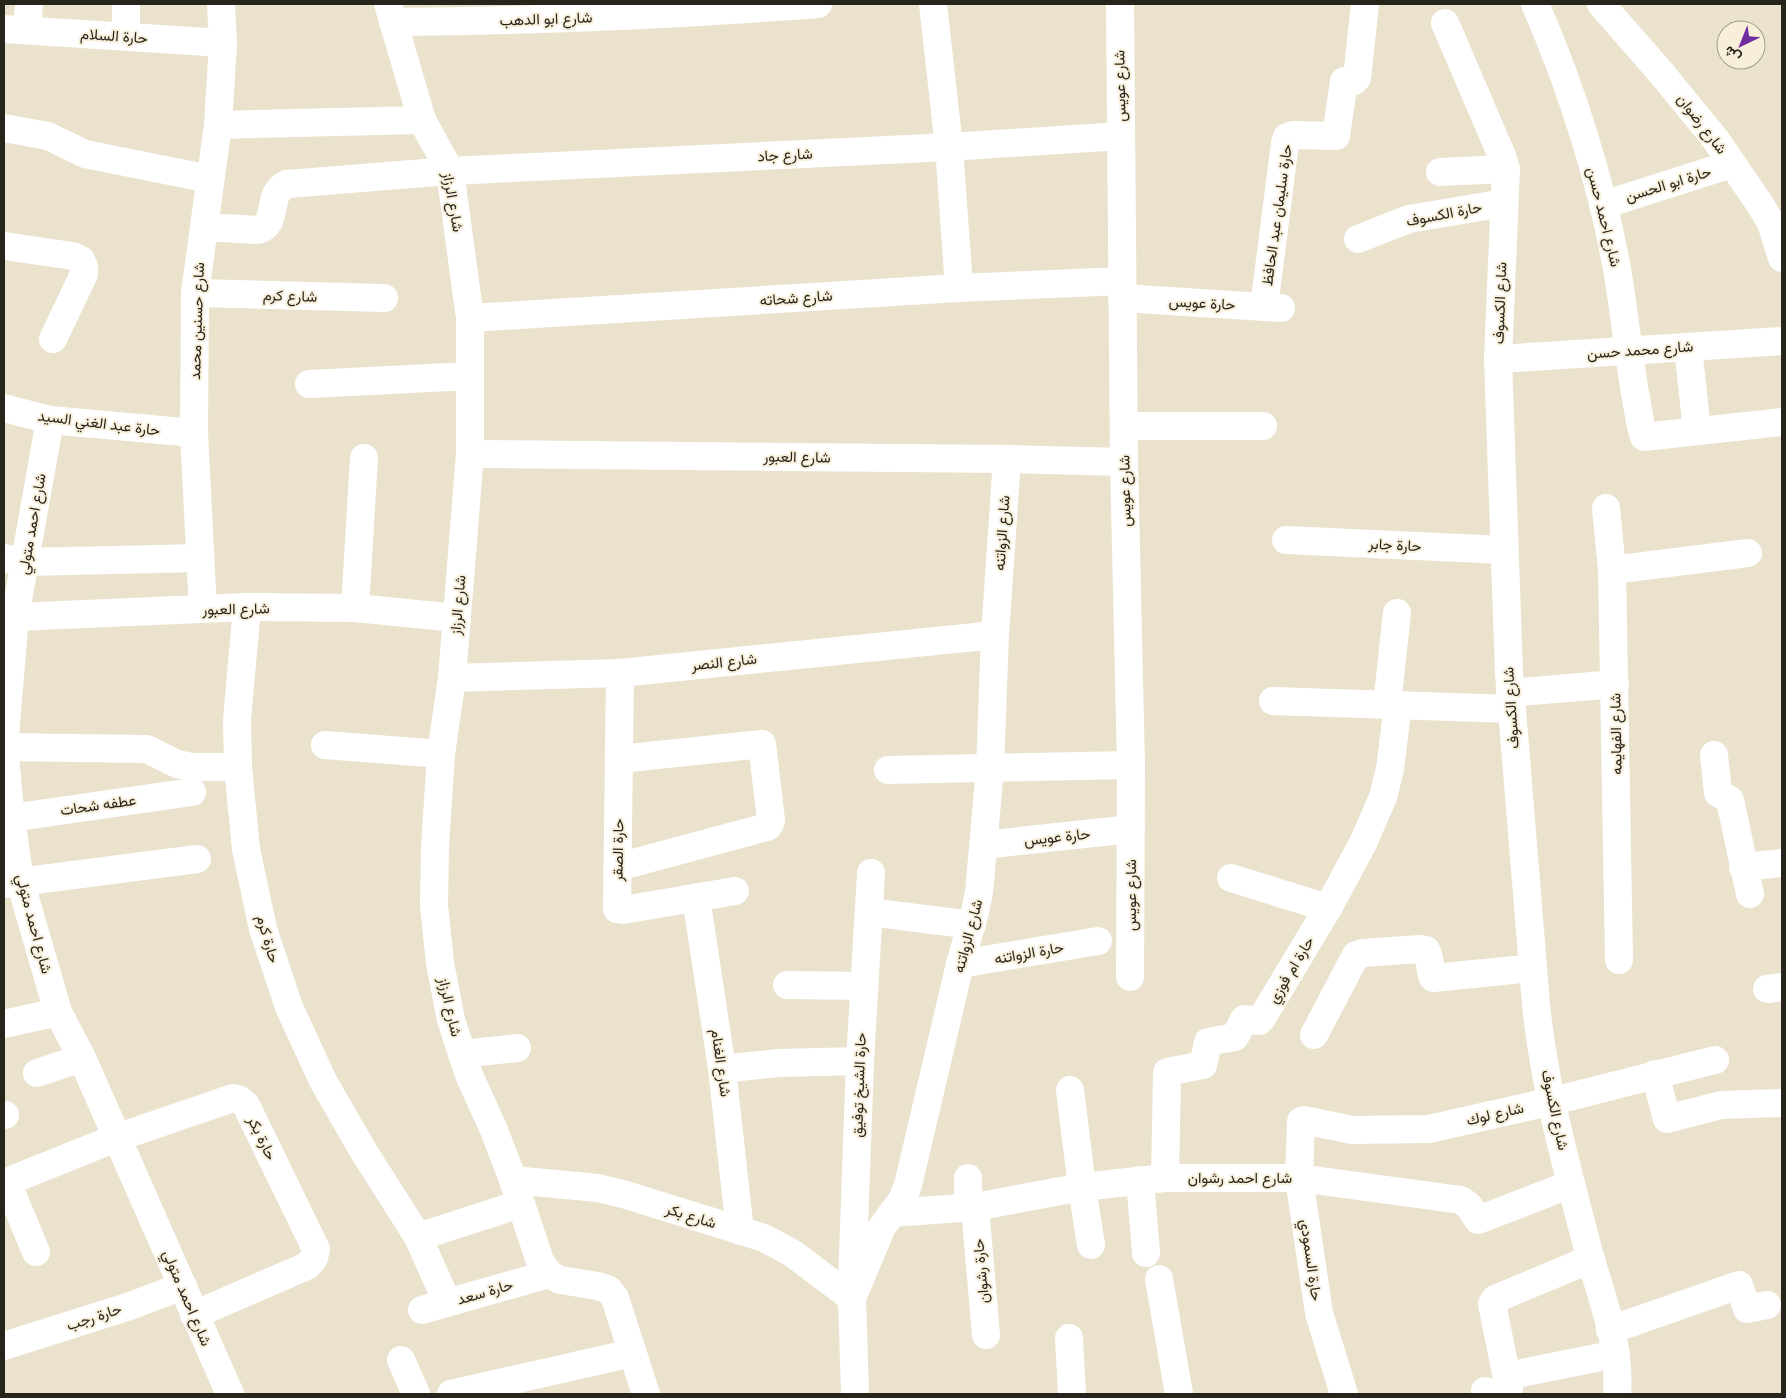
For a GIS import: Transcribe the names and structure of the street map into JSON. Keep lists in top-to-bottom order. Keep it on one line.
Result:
{"streets":{"street":["شارع ابو الدهب","حارة السلام","شارع عويس","شارع رضوان","شارع جاد","حارة ابو الحسن","شارع الرزاز","حارة الكسوف","حارة سليمان عبد الحافظ","شارع احمد حسن","شارع كرم","شارع شحاته","حارة عويس","شارع الكسوف","شارع حسنين محمد","شارع محمد حسن","حارة عبد الغني السيد","شارع العبور","شارع احمد متولي","شارع الزواتنه","حارة جابر","شارع النصر","شارع الفهايمه","عطفه شحات","حارة الصقر","حارة كرم","حارة الزواتنه","حارة ام فوزي","شارع الغنام","حارة الشيخ توفيق","شارع لوك","حارة بكر","شارع احمد رشوان","شارع بكر","حارة السمودي","حارة رشوان","حارة سعد","حارة رجب"]},"crossings":[["شارع ابو الدهب","شارع الرزاز"],["حارة السلام","شارع حسنين محمد"],["شارع عويس","شارع جاد"],["شارع عويس","شارع شحاته"],["شارع عويس","حارة عويس"],["شارع عويس","شارع العبور"],["شارع رضوان","حارة ابو الحسن"],["شارع جاد","شارع الرزاز"],["شارع جاد","شارع حسنين محمد"],["حارة ابو الحسن","شارع احمد حسن"],["شارع الرزاز","شارع شحاته"],["شارع الرزاز","شارع العبور"],["شارع الرزاز","شارع النصر"],["شارع الرزاز","شارع بكر"],["شارع الرزاز","حارة سعد"],["حارة الكسوف","شارع الكسوف"],["حارة سليمان عبد الحافظ","حارة عويس"],["شارع احمد حسن","شارع محمد حسن"],["شارع كرم","شارع حسنين محمد"],["شارع شحاته","حارة عويس"],["حارة عويس","شارع الزواتنه"],["شارع الكسوف","شارع محمد حسن"],["شارع الكسوف","حارة جابر"],["شارع الكسوف","شارع لوك"],["شارع الكسوف","شارع احمد رشوان"],["شارع حسنين محمد","حارة عبد الغني السيد"],["شارع حسنين محمد","شارع العبور"],["حارة عبد الغني السيد","شارع احمد متولي"],["شارع العبور","شارع احمد متولي"],["شارع العبور","شارع الزواتنه"],["شارع العبور","حارة كرم"],["شارع احمد متولي","عطفه شحات"],["شارع احمد متولي","حارة بكر"],["شارع احمد متولي","حارة رجب"],["شارع الزواتنه","شارع النصر"],["شارع الزواتنه","حارة الزواتنه"],["شارع الزواتنه","حارة الشيخ توفيق"],["شارع الزواتنه","شارع احمد رشوان"],["شارع الزواتنه","شارع بكر"],["شارع النصر","حارة الصقر"],["حارة الصقر","شارع الغنام"],["حارة كرم","حارة سعد"],["حارة ام فوزي","شارع احمد رشوان"],["شارع الغنام","شارع بكر"],["حارة الشيخ توفيق","شارع بكر"],["شارع لوك","حارة السمودي"],["شارع احمد رشوان","حارة السمودي"],["شارع احمد رشوان","حارة رشوان"]],"north":"bottom left"}
